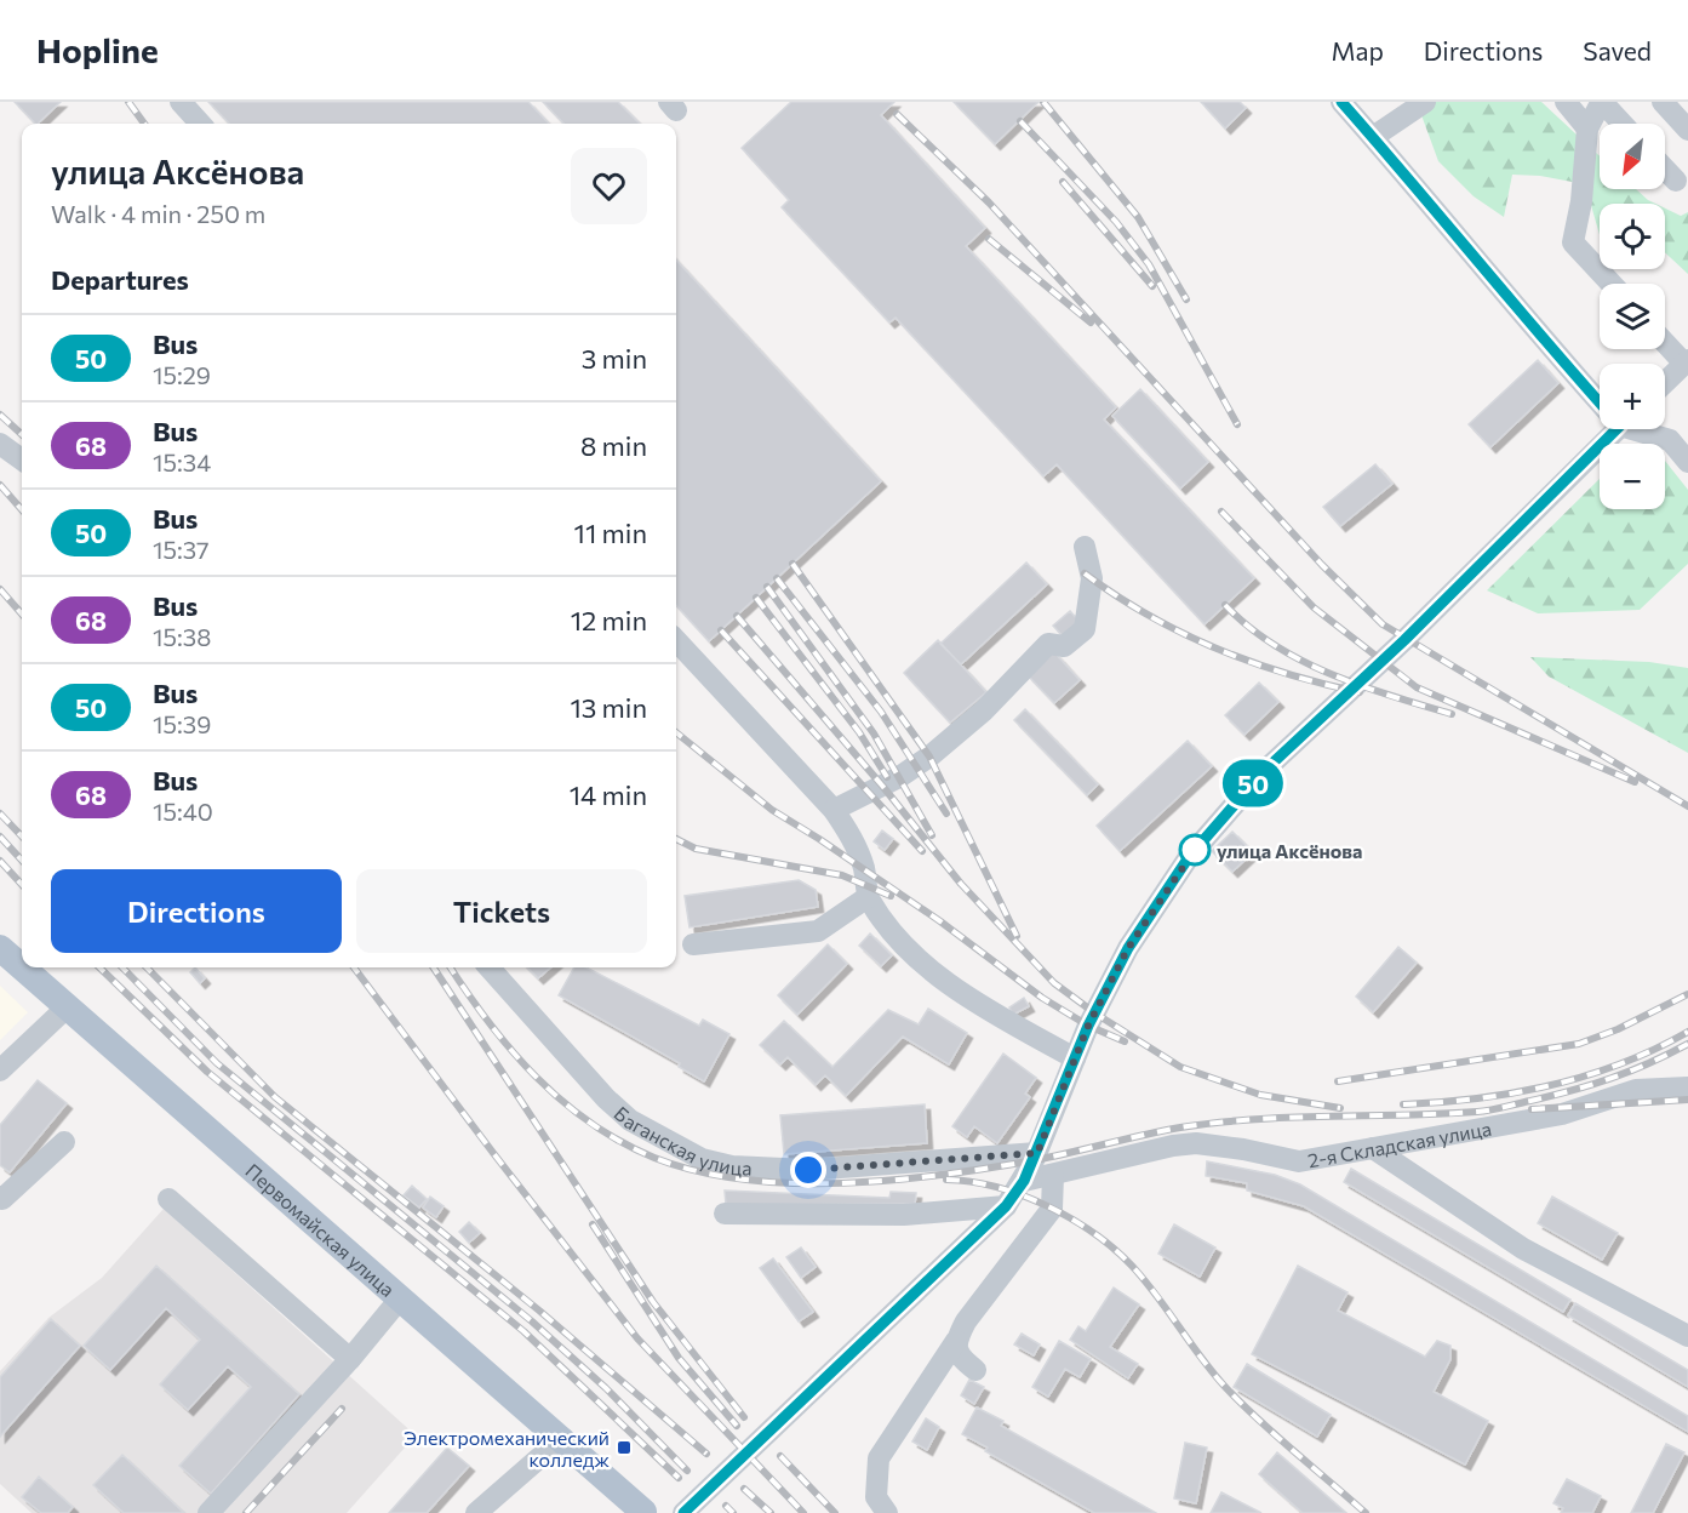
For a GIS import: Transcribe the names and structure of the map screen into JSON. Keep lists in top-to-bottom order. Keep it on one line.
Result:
{"streets":{"main road":["Первомайская улица"],"street":["Баганская улица","2-я Складская улица"]},"places":{"other":["улица Аксёнова"],"transit":["Электромеханический колледж"]},"lines":["bus line 50"],"north":"bottom left","page":{"header":"Hopline","nav":["Map","Directions","Saved"],"on_map":"50","map_buttons":["+","−"],"heading":[["улица Аксёнова","Walk · 4 min · 250 m"],"Departures"],"list":[{"mark":"50","name":"Bus","note":"15:29","value":"3 min"},{"mark":"68","name":"Bus","note":"15:34","value":"8 min"},{"mark":"50","name":"Bus","note":"15:37","value":"11 min"},{"mark":"68","name":"Bus","note":"15:38","value":"12 min"},{"mark":"50","name":"Bus","note":"15:39","value":"13 min"},{"mark":"68","name":"Bus","note":"15:40","value":"14 min"}],"buttons":["Directions","Tickets"]}}
